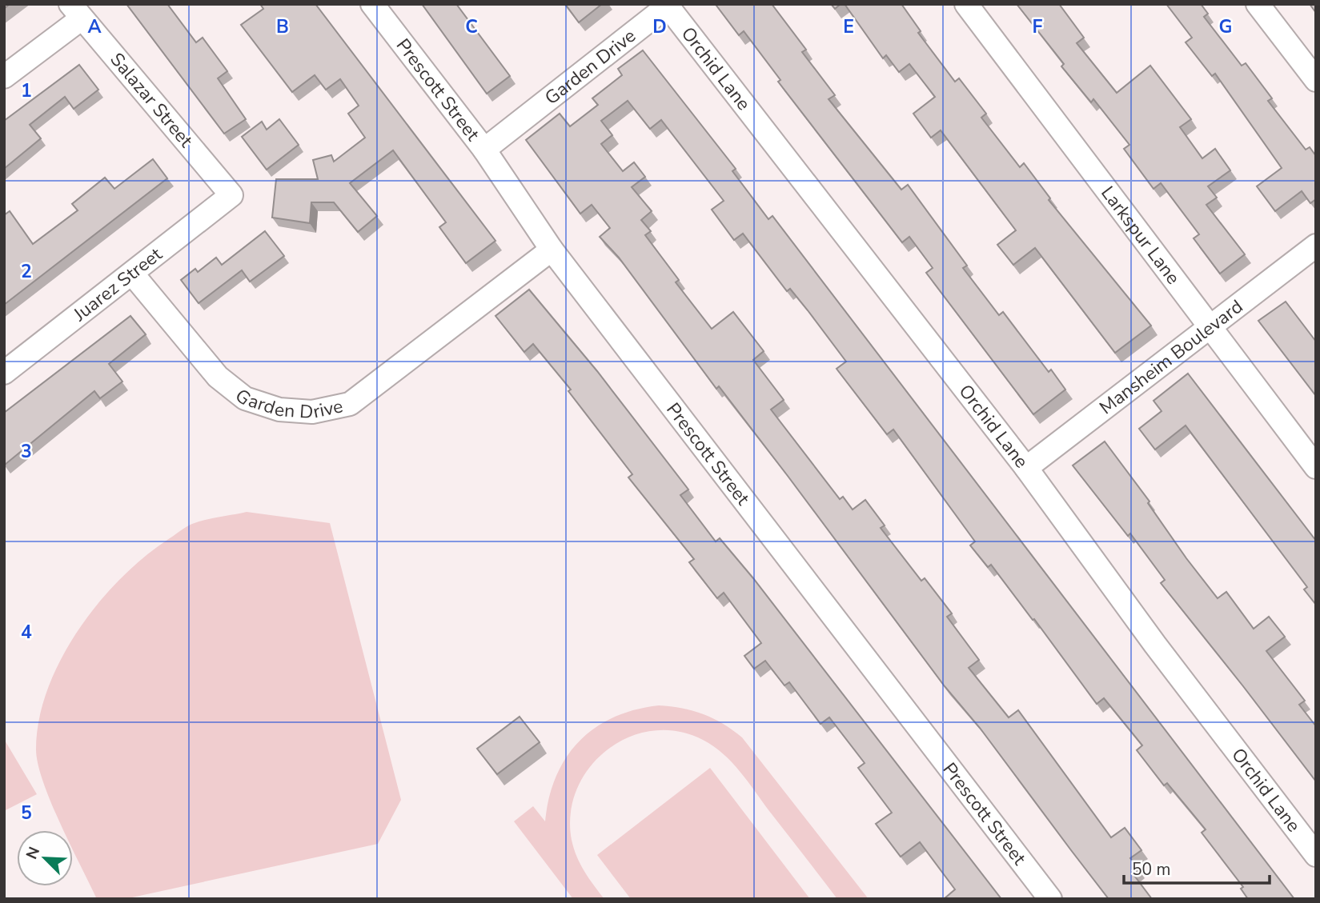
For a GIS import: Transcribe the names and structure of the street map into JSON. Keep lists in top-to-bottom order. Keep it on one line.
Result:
{"streets":{"street":["Garden Drive","Orchid Lane","Prescott Street","Salazar Street","Larkspur Lane","Juarez Street","Mansheim Boulevard"]},"crossings":[["Garden Drive","Orchid Lane"],["Garden Drive","Prescott Street"],["Garden Drive","Juarez Street"],["Orchid Lane","Mansheim Boulevard"],["Salazar Street","Juarez Street"],["Larkspur Lane","Mansheim Boulevard"]],"scale_bar":"50 m","north":"top left","grid":{"columns":["A","B","C","D","E","F","G"],"rows":["1","2","3","4","5"]}}
